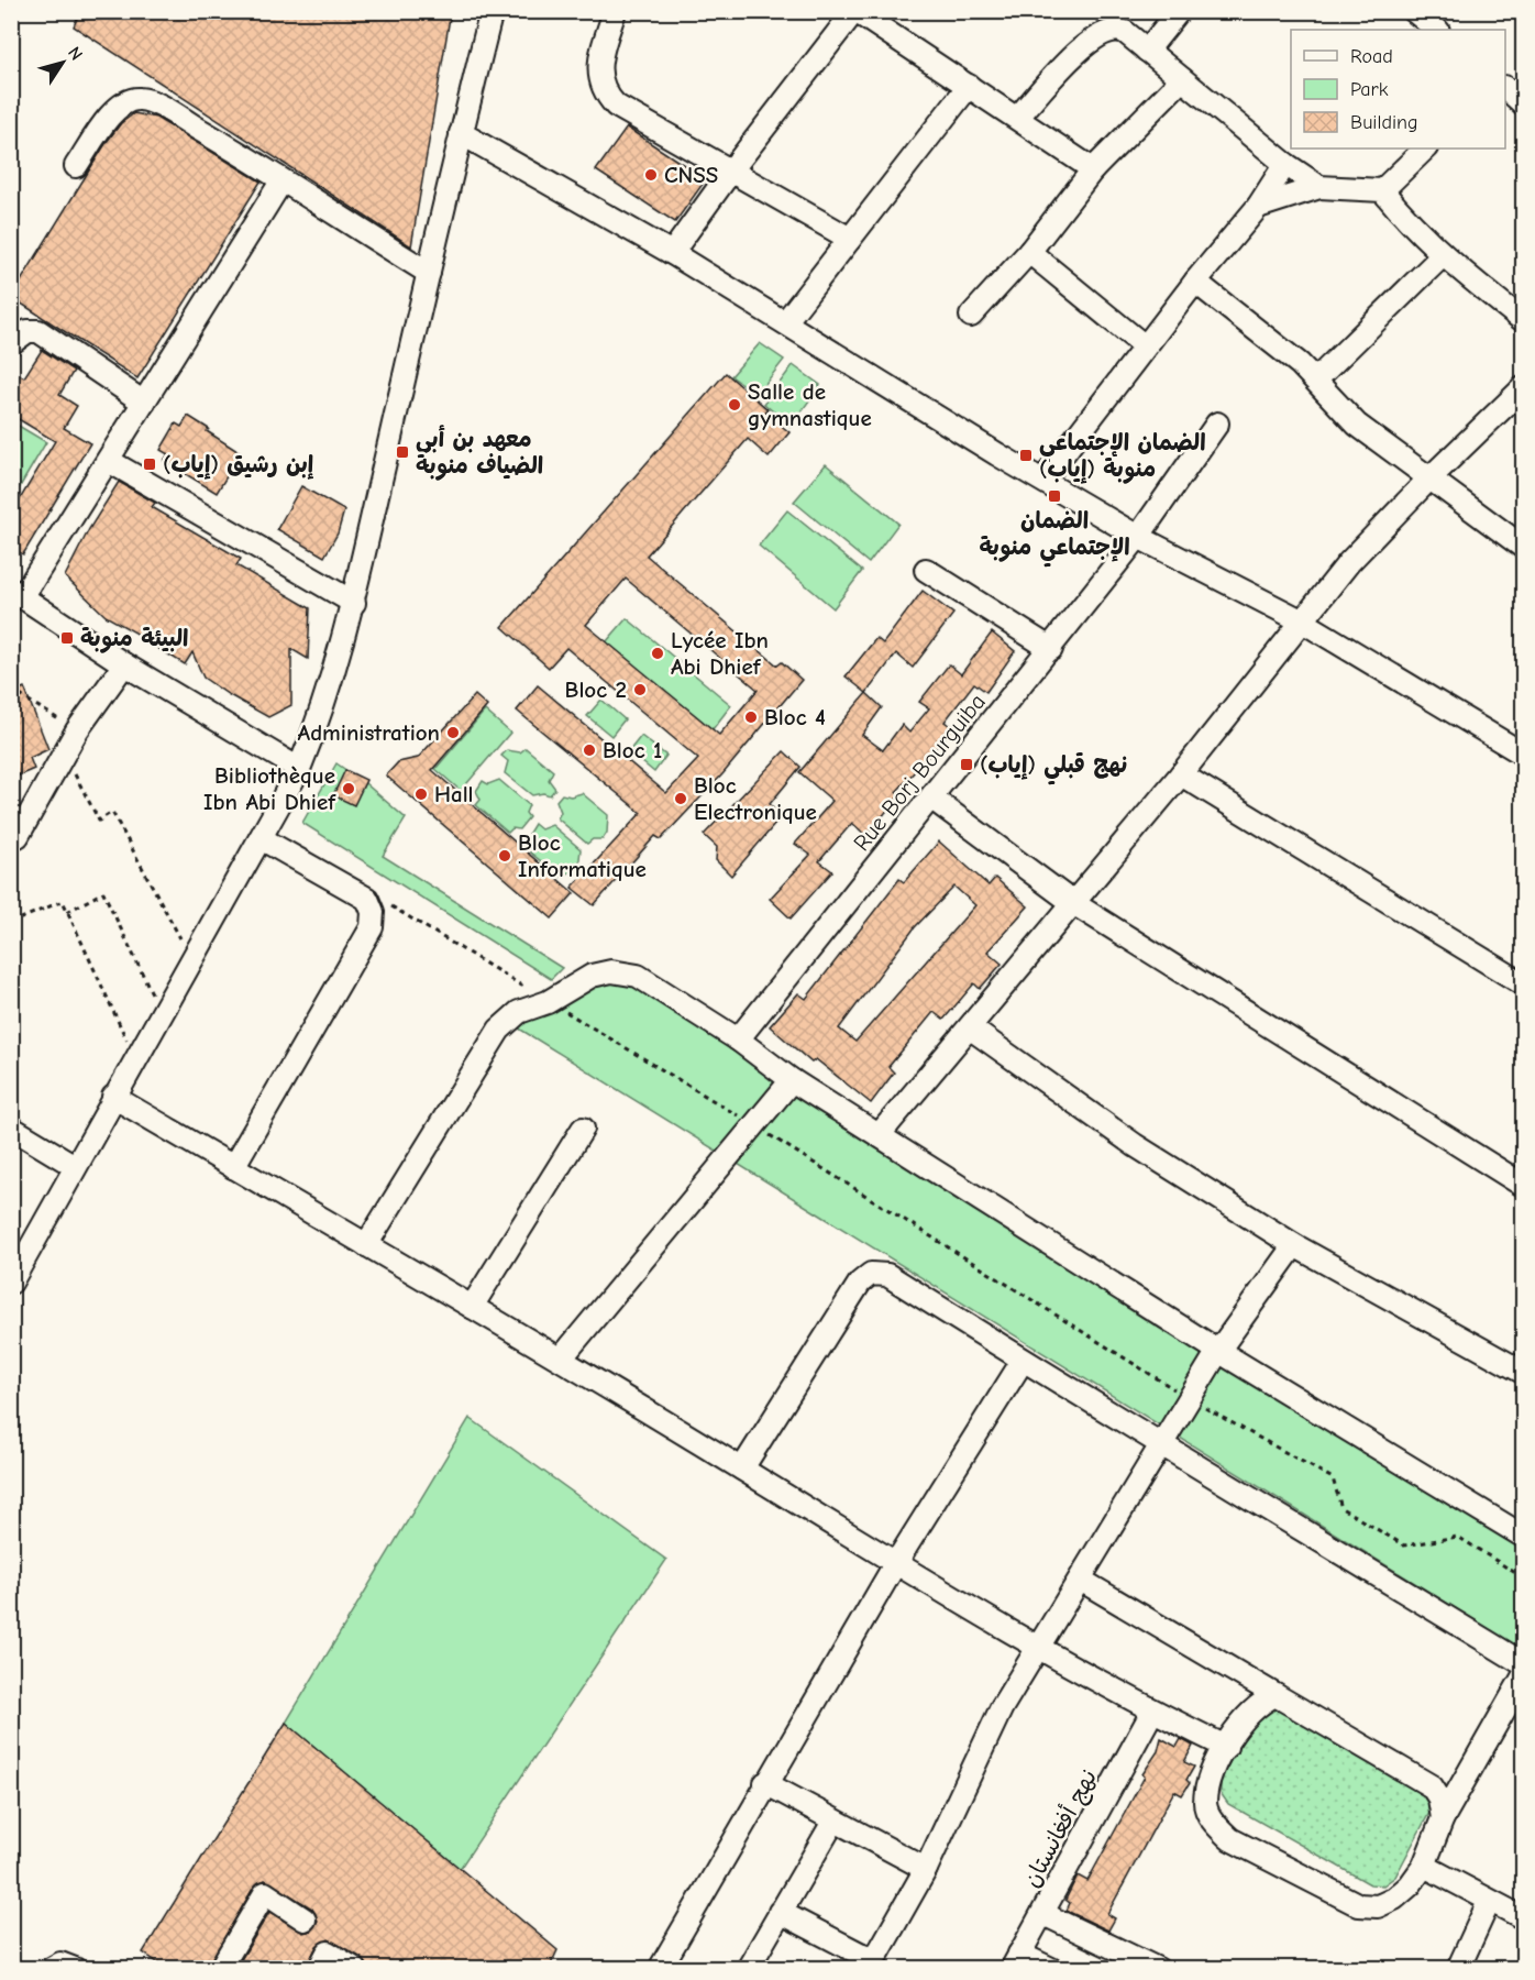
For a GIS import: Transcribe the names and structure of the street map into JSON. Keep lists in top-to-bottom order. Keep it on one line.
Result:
{"streets":{"street":["Rue Borj Bourguiba","نهج أفغانستان"]},"places":{"other":["CNSS","Salle de gymnastique","Lycée Ibn Abi Dhief","Bloc 2","Bloc 4","Administration","Bloc 1","Bibliothèque Ibn Abi Dhief","Hall","Bloc Electronique","Bloc Informatique"],"transit":["معهد بن أبي الضياف منوبة","الضمان الإجتماعي منوبة (إياب)","إبن رشيق (إياب)","الضمان الإجتماعي منوبة","البيئة منوبة","نهج قبلي (إياب)"]},"legend":["Road","Park","Building"],"north":"top right"}
